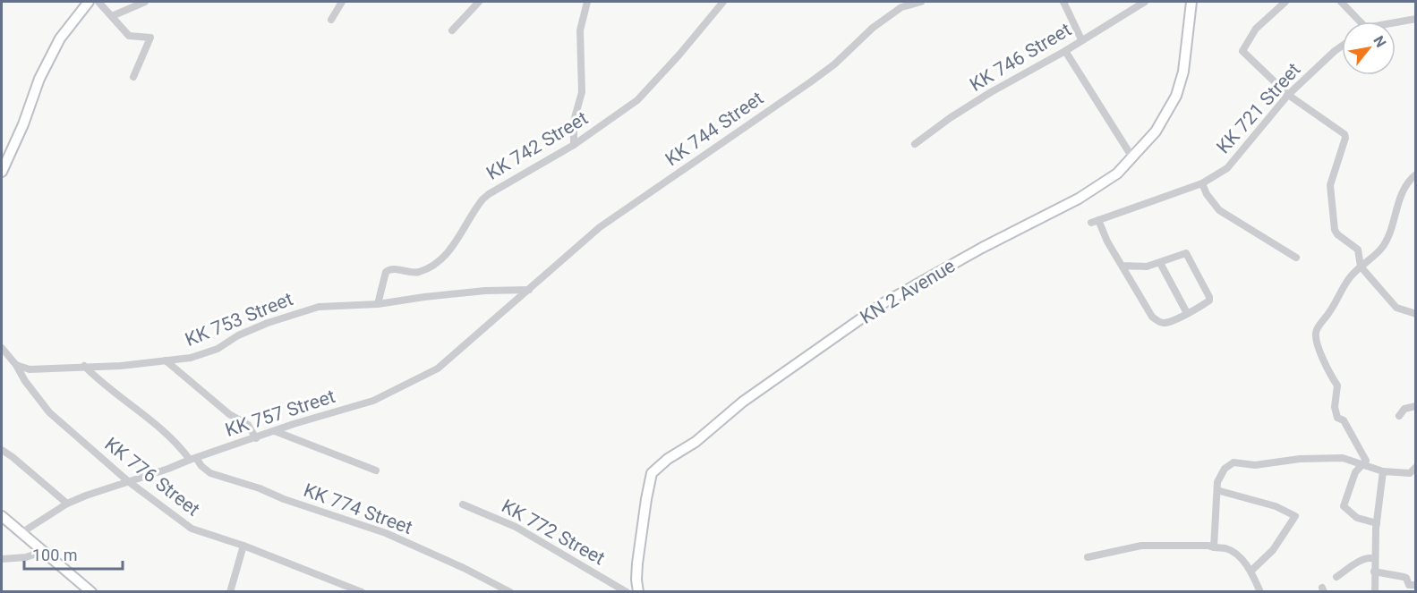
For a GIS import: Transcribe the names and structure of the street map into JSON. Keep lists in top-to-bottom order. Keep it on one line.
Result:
{"streets":{"street":["KK 746 Street","KK 721 Street","KK 744 Street","KK 742 Street","KN 2 Avenue","KK 753 Street","KK 757 Street","KK 776 Street","KK 774 Street","KK 772 Street"]},"crossings":[["KK 744 Street","KK 753 Street"],["KK 744 Street","KK 757 Street"],["KK 742 Street","KK 753 Street"],["KK 753 Street","KK 757 Street"],["KK 753 Street","KK 776 Street"],["KK 753 Street","KK 774 Street"],["KK 757 Street","KK 776 Street"],["KK 757 Street","KK 774 Street"]],"scale_bar":"100 m","north":"top right"}
